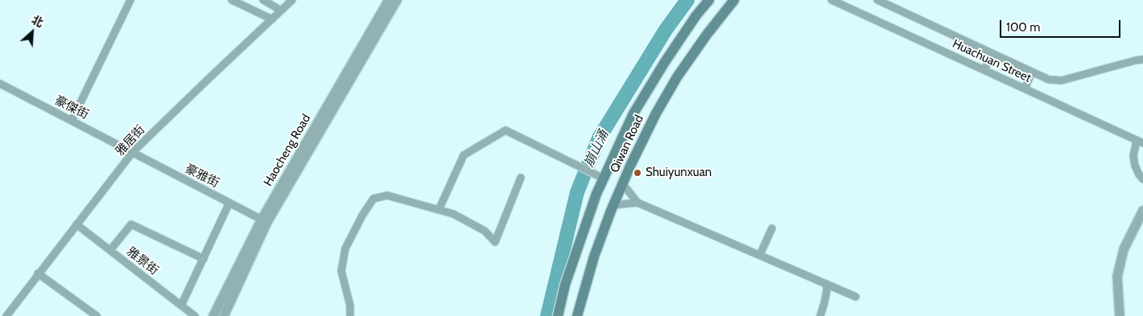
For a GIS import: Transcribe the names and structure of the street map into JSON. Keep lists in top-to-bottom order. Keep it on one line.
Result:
{"streets":{"main road":["Qiwan Road"],"street":["Huachuan Street","豪傑街","雅居街","Haocheng Road","豪雅街","雅景街"]},"crossings":[["豪傑街","雅居街"],["豪傑街","豪雅街"],["雅居街","豪雅街"],["雅居街","雅景街"],["Haocheng Road","豪雅街"]],"water":["崩山涌"],"places":["Shuiyunxuan"],"scale_bar":"100 m","north":"top right"}
